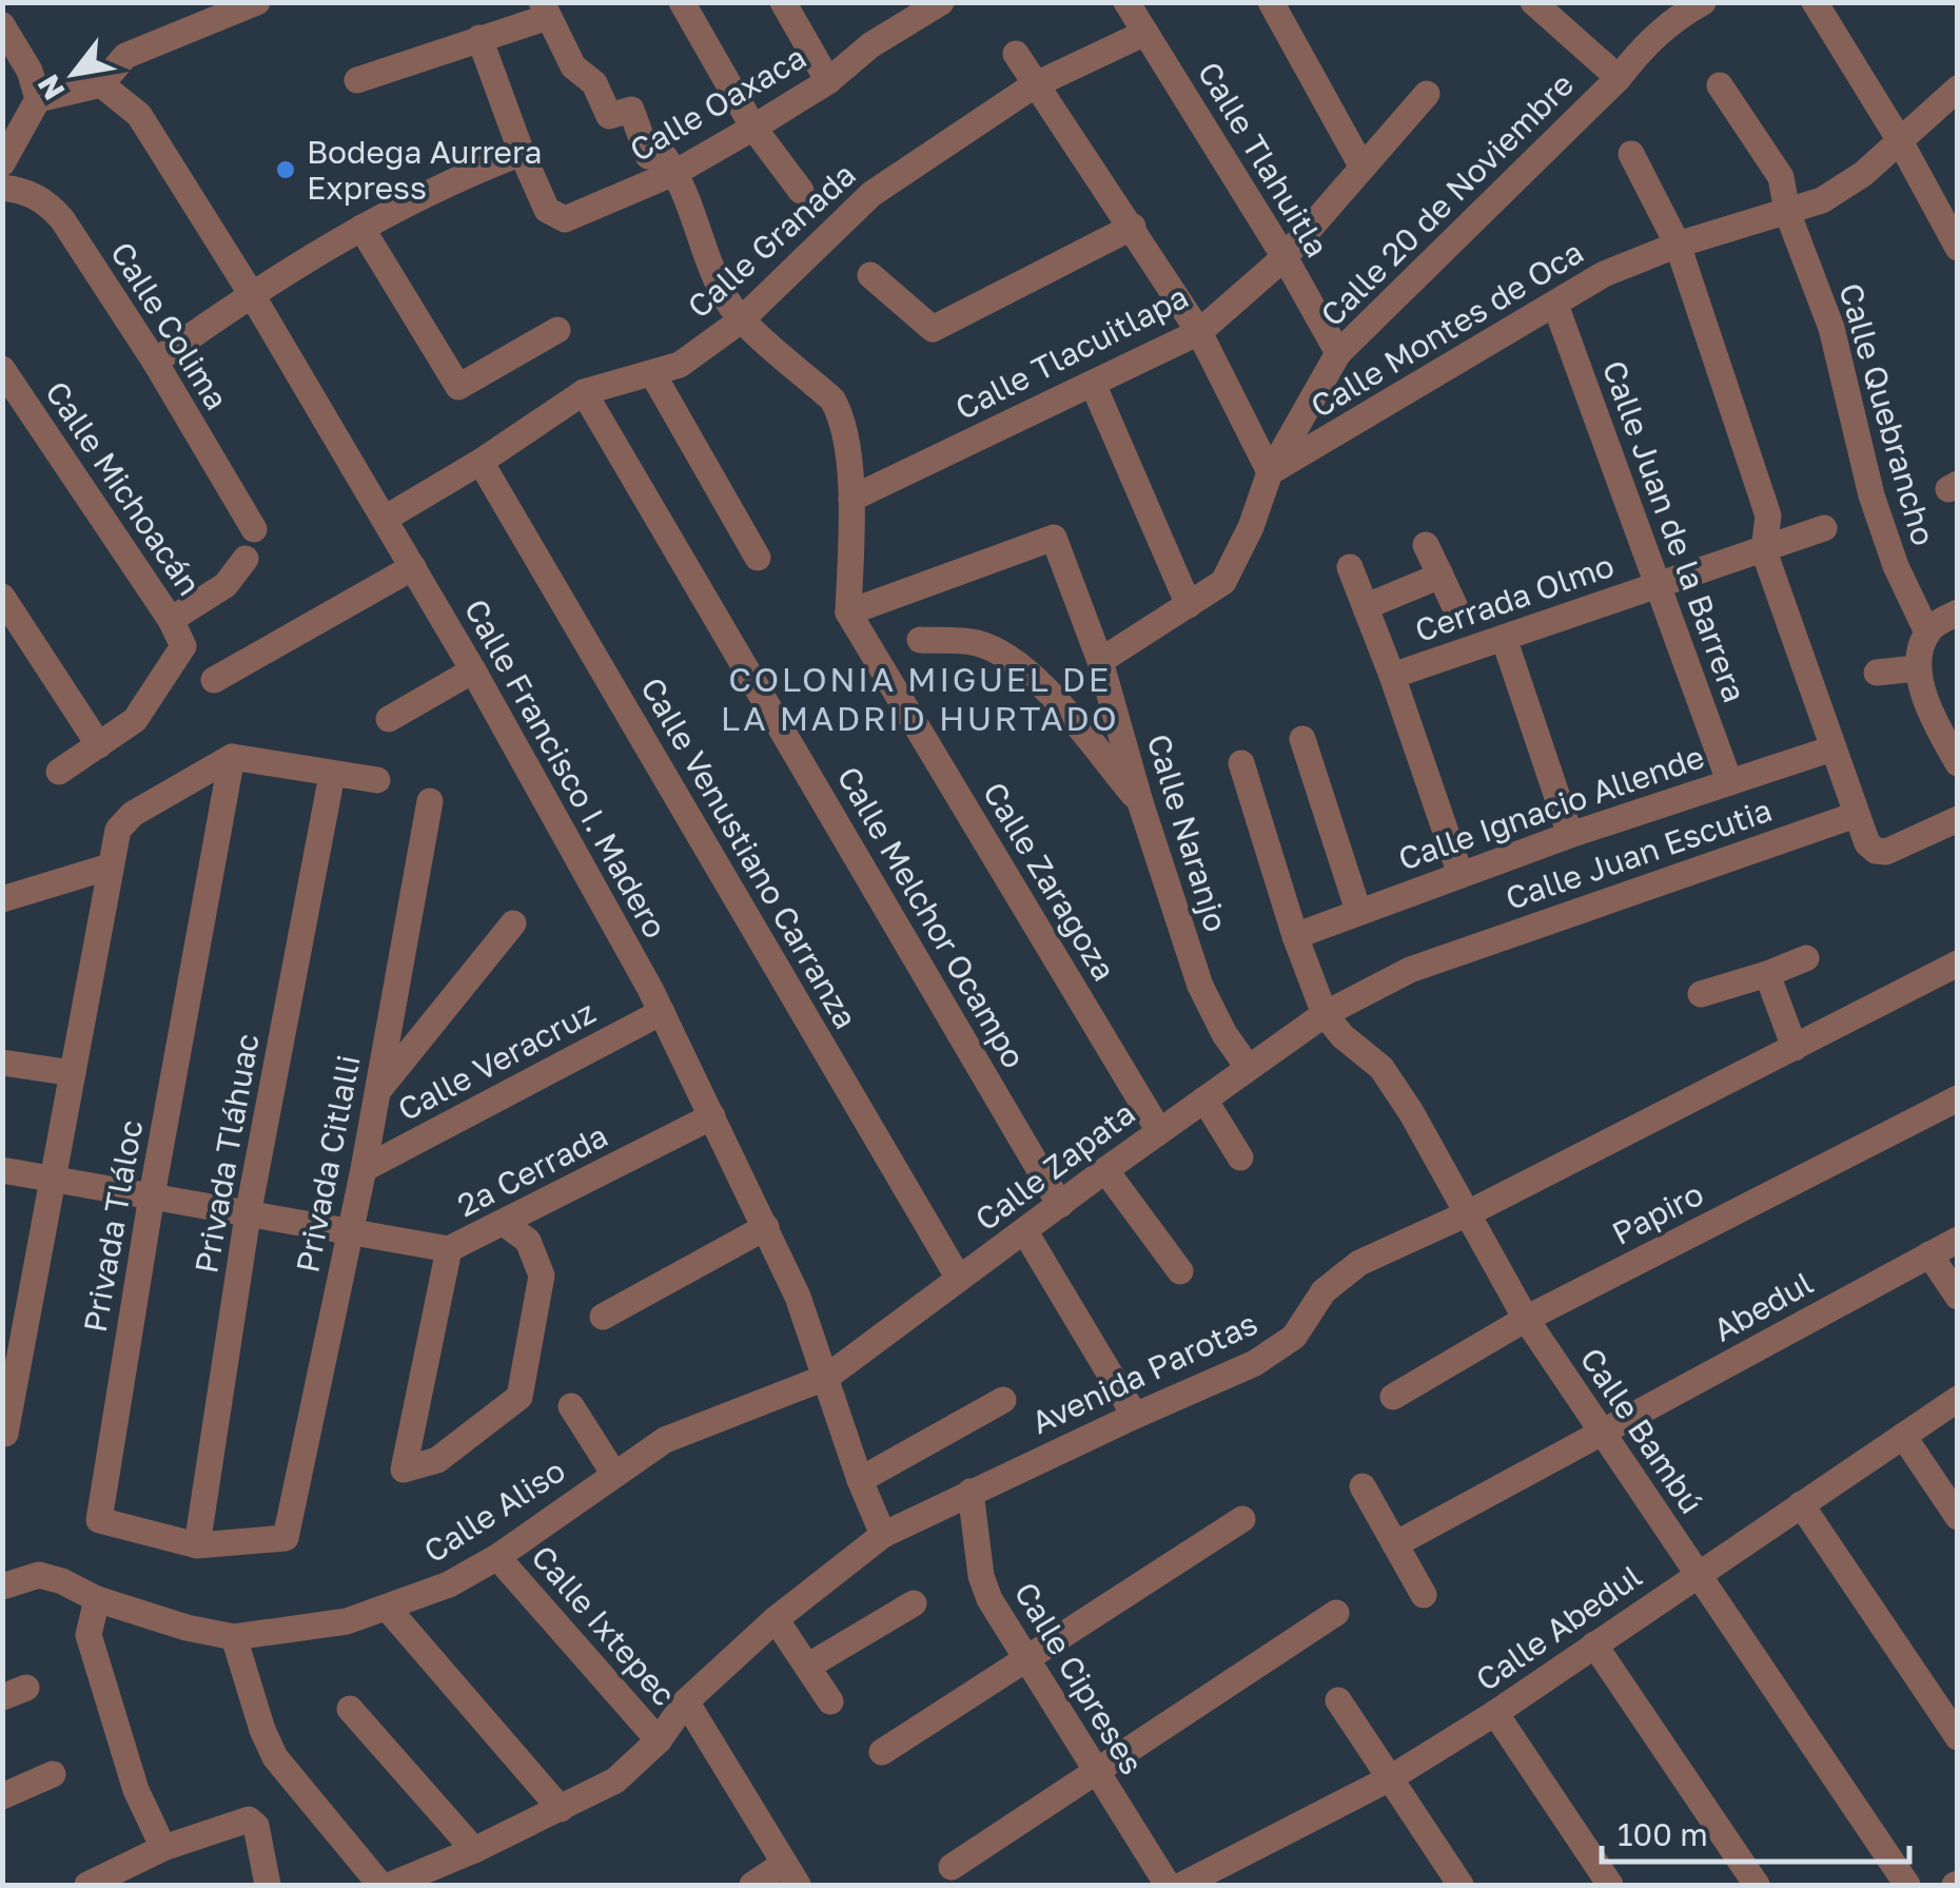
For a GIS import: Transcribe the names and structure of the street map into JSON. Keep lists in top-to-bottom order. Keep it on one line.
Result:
{"streets":{"street":["Calle Oaxaca","Calle Tlahuitla","Calle 20 de Noviembre","Calle Granada","Calle Colima","Calle Montes de Oca","Calle Tlacuitlapa","Calle Quebrancho","Calle Michoacán","Calle Juan de la Barrera","Cerrada Olmo","Calle Francisco I. Madero","Calle Ignacio Allende","Calle Naranjo","Calle Venustiano Carranza","Calle Juan Escutia","Calle Zaragoza","Calle Melchor Ocampo","Calle Veracruz","Privada Tláhuac","Privada Citlalli","Calle Zapata","2ª Cerrada","Papiro","Privada Tláloc","Abedul","Avenida Parotas","Calle Bambú","Calle Aliso","Calle Ixtepec","Calle Abedul","Calle Cipreses"]},"crossings":[["Calle Tlahuitla","Calle 20 de Noviembre"],["Calle Tlahuitla","Calle Granada"],["Calle Tlahuitla","Calle Tlacuitlapa"],["Calle 20 de Noviembre","Calle Montes de Oca"],["Calle Granada","Calle Francisco I. Madero"],["Calle Granada","Calle Venustiano Carranza"],["Calle Granada","Calle Melchor Ocampo"],["Calle Montes de Oca","Calle Quebrancho"],["Calle Montes de Oca","Calle Juan de la Barrera"],["Calle Juan de la Barrera","Cerrada Olmo"],["Calle Juan de la Barrera","Calle Ignacio Allende"],["Calle Francisco I. Madero","Calle Veracruz"],["Calle Francisco I. Madero","Calle Zapata"],["Calle Francisco I. Madero","2ª Cerrada"],["Calle Francisco I. Madero","Avenida Parotas"],["Calle Francisco I. Madero","Calle Aliso"],["Calle Naranjo","Calle Zaragoza"],["Calle Naranjo","Calle Zapata"],["Calle Venustiano Carranza","Calle Zapata"],["Calle Juan Escutia","Calle Zapata"],["Calle Juan Escutia","Calle Bambú"],["Calle Zaragoza","Calle Zapata"],["Calle Melchor Ocampo","Calle Zapata"],["Calle Veracruz","Privada Citlalli"],["Privada Tláhuac","2ª Cerrada"],["Privada Tláhuac","Privada Tláloc"],["Privada Citlalli","2ª Cerrada"],["Privada Citlalli","Privada Tláloc"],["Calle Zapata","Calle Bambú"],["Calle Zapata","Calle Aliso"],["2ª Cerrada","Privada Tláloc"],["Papiro","Calle Bambú"],["Abedul","Calle Bambú"],["Avenida Parotas","Calle Bambú"],["Avenida Parotas","Calle Ixtepec"],["Avenida Parotas","Calle Cipreses"],["Calle Bambú","Calle Abedul"],["Calle Aliso","Calle Ixtepec"]],"districts":["COLONIA MIGUEL DE LA MADRID HURTADO"],"places":["Bodega Aurrera Express"],"scale_bar":"100 m","north":"bottom left"}
